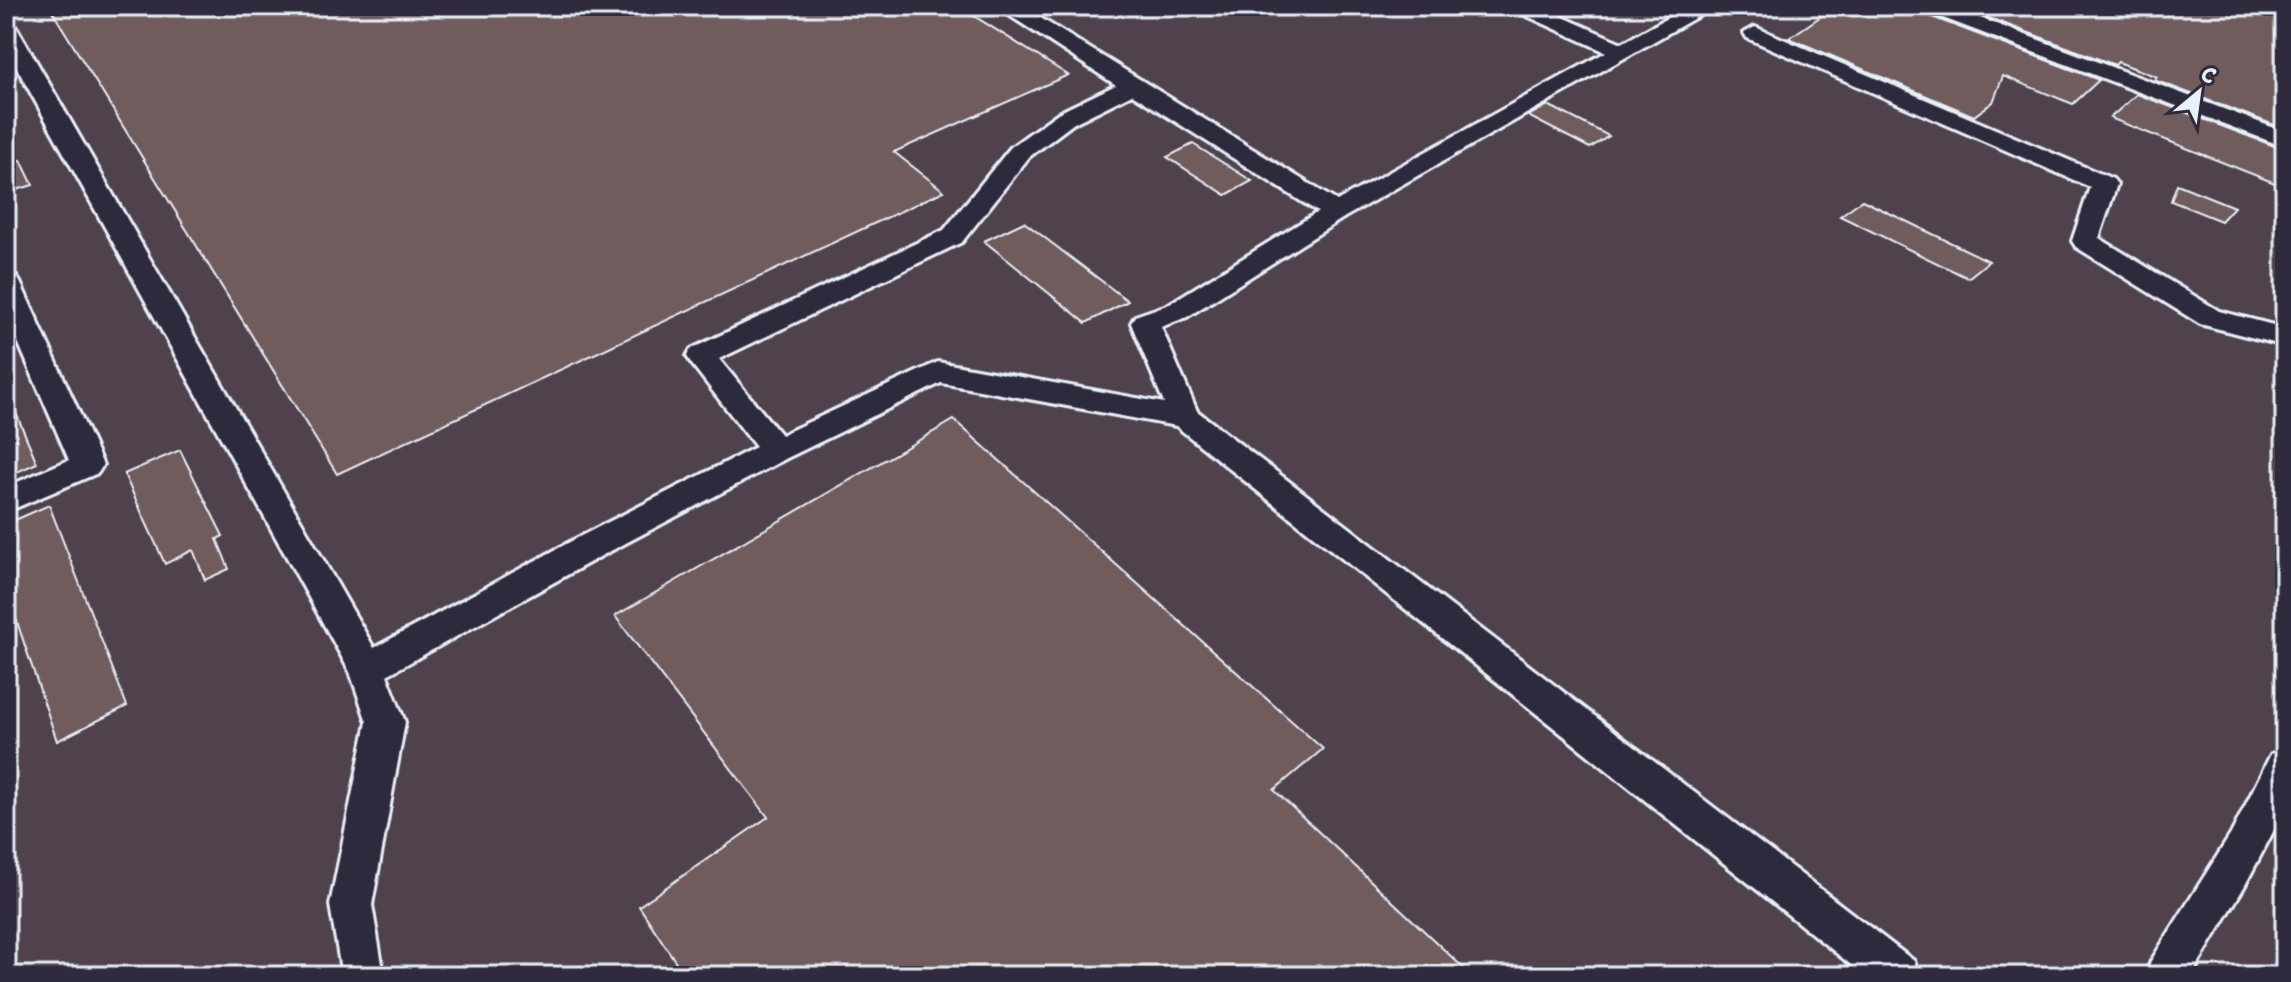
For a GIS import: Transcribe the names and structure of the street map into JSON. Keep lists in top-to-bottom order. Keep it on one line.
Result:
{"north":"top right"}
